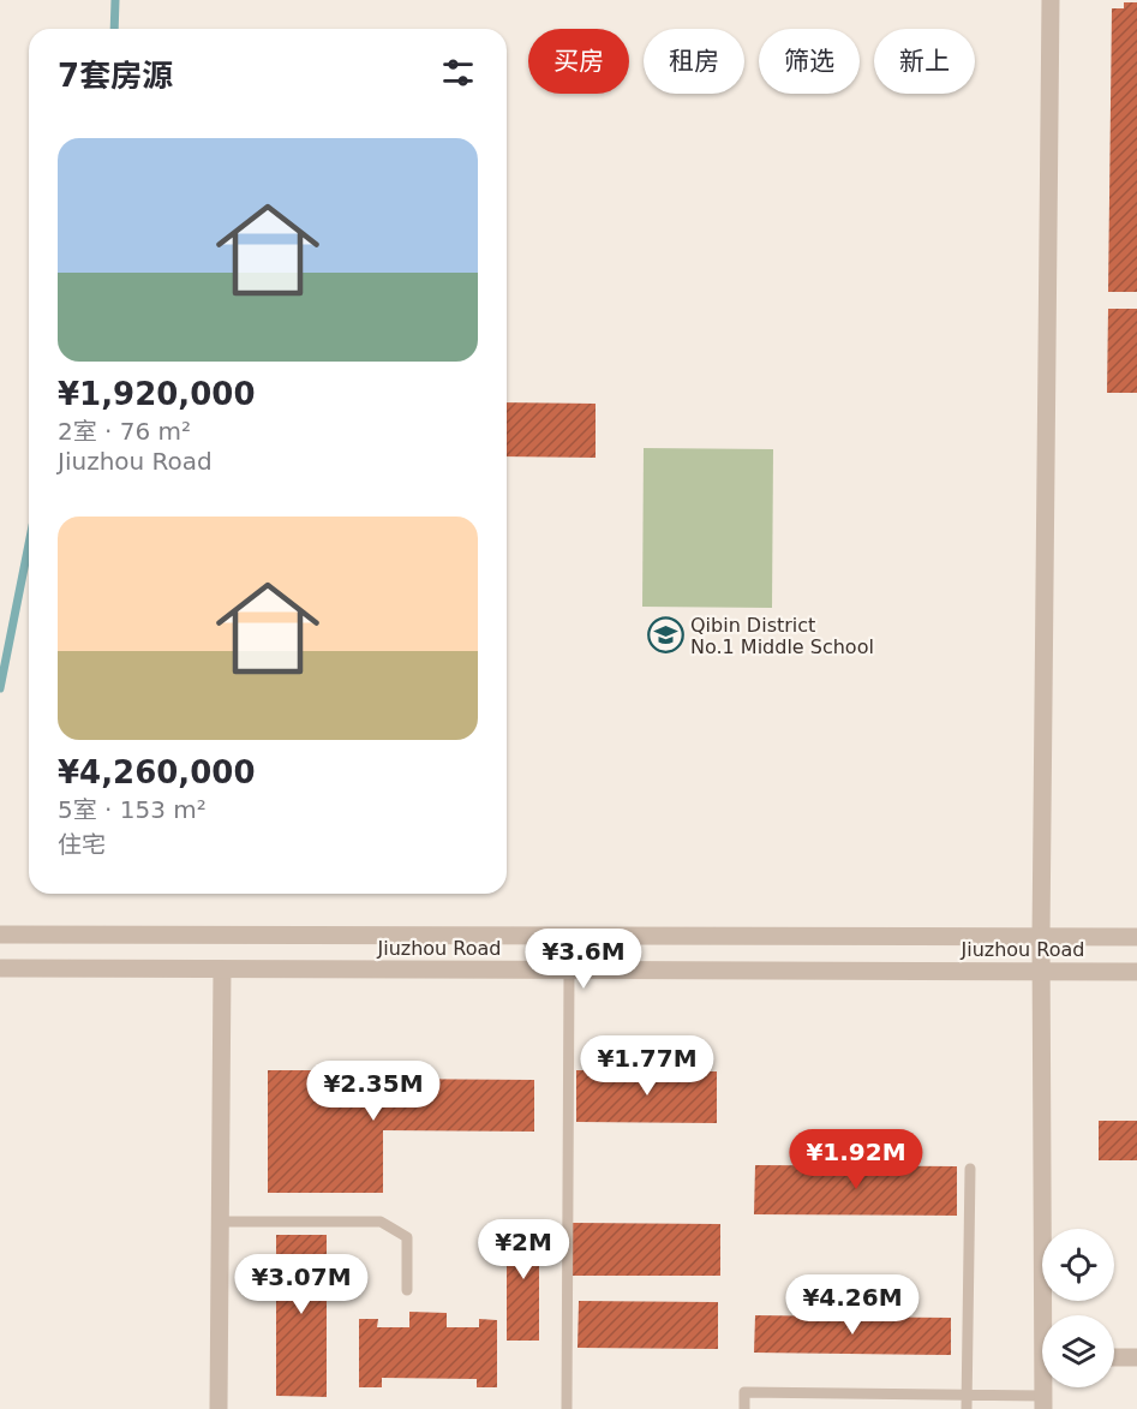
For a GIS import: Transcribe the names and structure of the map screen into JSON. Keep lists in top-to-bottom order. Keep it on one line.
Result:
{"streets":{"street":["Jiuzhou Road"]},"places":{"school or university":["Qibin District No.1 Middle School"]},"page":{"chip":["买房","租房","筛选","新上"],"heading":"7套房源","list":[{"name":"¥1,920,000","note":"2室 · 76 m² · Jiuzhou Road"},{"name":"¥4,260,000","note":"5室 · 153 m² · 住宅"}],"price":["¥3.6M","¥1.77M","¥2.35M","¥1.92M","¥2M","¥3.07M","¥4.26M"]}}
